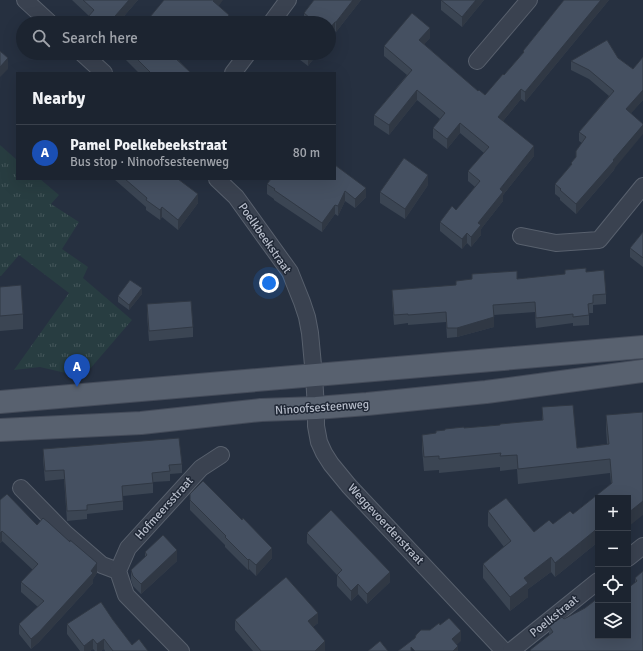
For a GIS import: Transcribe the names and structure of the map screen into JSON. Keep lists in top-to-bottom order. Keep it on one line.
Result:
{"streets":{"main road":["Ninoofsesteenweg"],"street":["Poelkbeekstraat","Hofmeersstraat","Weggevoerdenstraat","Poelkstraat"]},"crossings":[["Poelkbeekstraat","Weggevoerdenstraat"],["Ninoofsesteenweg","Weggevoerdenstraat"]],"page":{"search":"Search here","heading":"Nearby","list":[{"mark":"A","name":"Pamel Poelkebeekstraat","note":"Bus stop · Ninoofsesteenweg","value":"80 m"}],"pins":"A","map_buttons":["+","−"]}}
